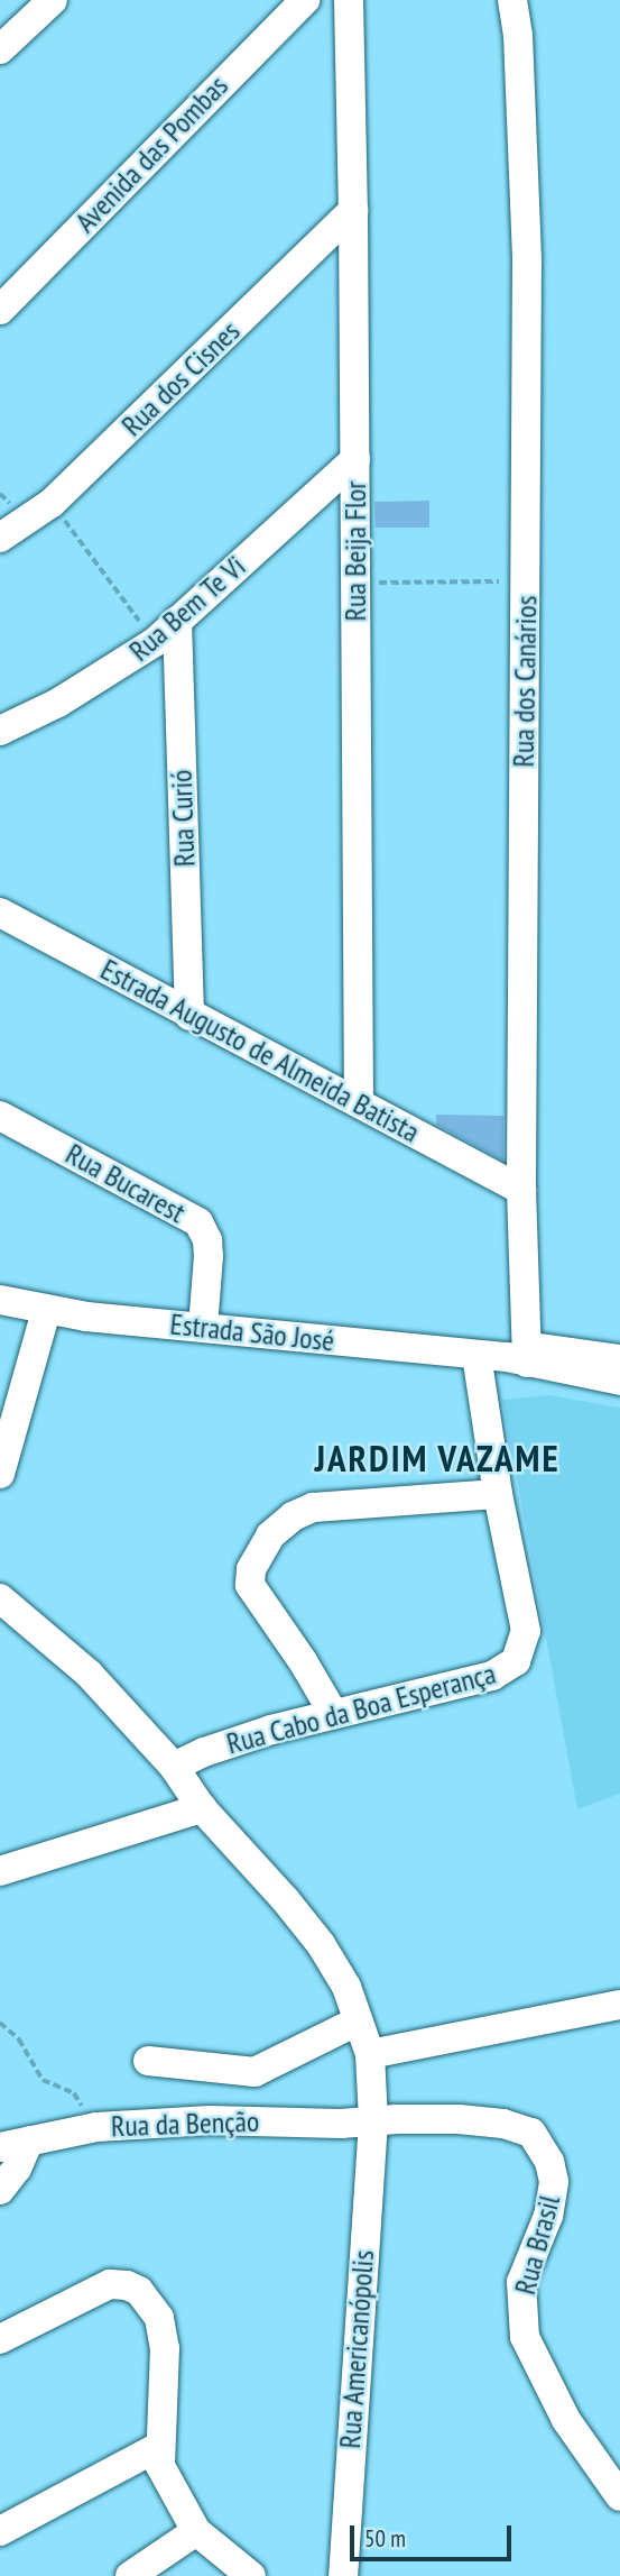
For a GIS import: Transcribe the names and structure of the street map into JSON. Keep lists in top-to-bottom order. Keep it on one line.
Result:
{"streets":{"street":["Avenida das Pombas","Rua dos Cisnes","Rua Beija Flor","Rua Bem Te Vi","Rua dos Canários","Rua Curió","Estrada Augusto de Almeida Batista","Rua Bucarest","Estrada São José","Rua Cabo da Boa Esperança","Rua da Benção","Rua Brasil","Rua Americanópolis"]},"crossings":[["Rua dos Cisnes","Rua Beija Flor"],["Rua Beija Flor","Rua Bem Te Vi"],["Rua Beija Flor","Estrada Augusto de Almeida Batista"],["Rua Bem Te Vi","Rua Curió"],["Rua dos Canários","Estrada Augusto de Almeida Batista"],["Rua dos Canários","Estrada São José"],["Rua Curió","Estrada Augusto de Almeida Batista"],["Rua Bucarest","Estrada São José"],["Rua da Benção","Rua Brasil"],["Rua da Benção","Rua Americanópolis"],["Rua Brasil","Rua Americanópolis"]],"districts":["JARDIM VAZAME"],"scale_bar":"50 m"}
